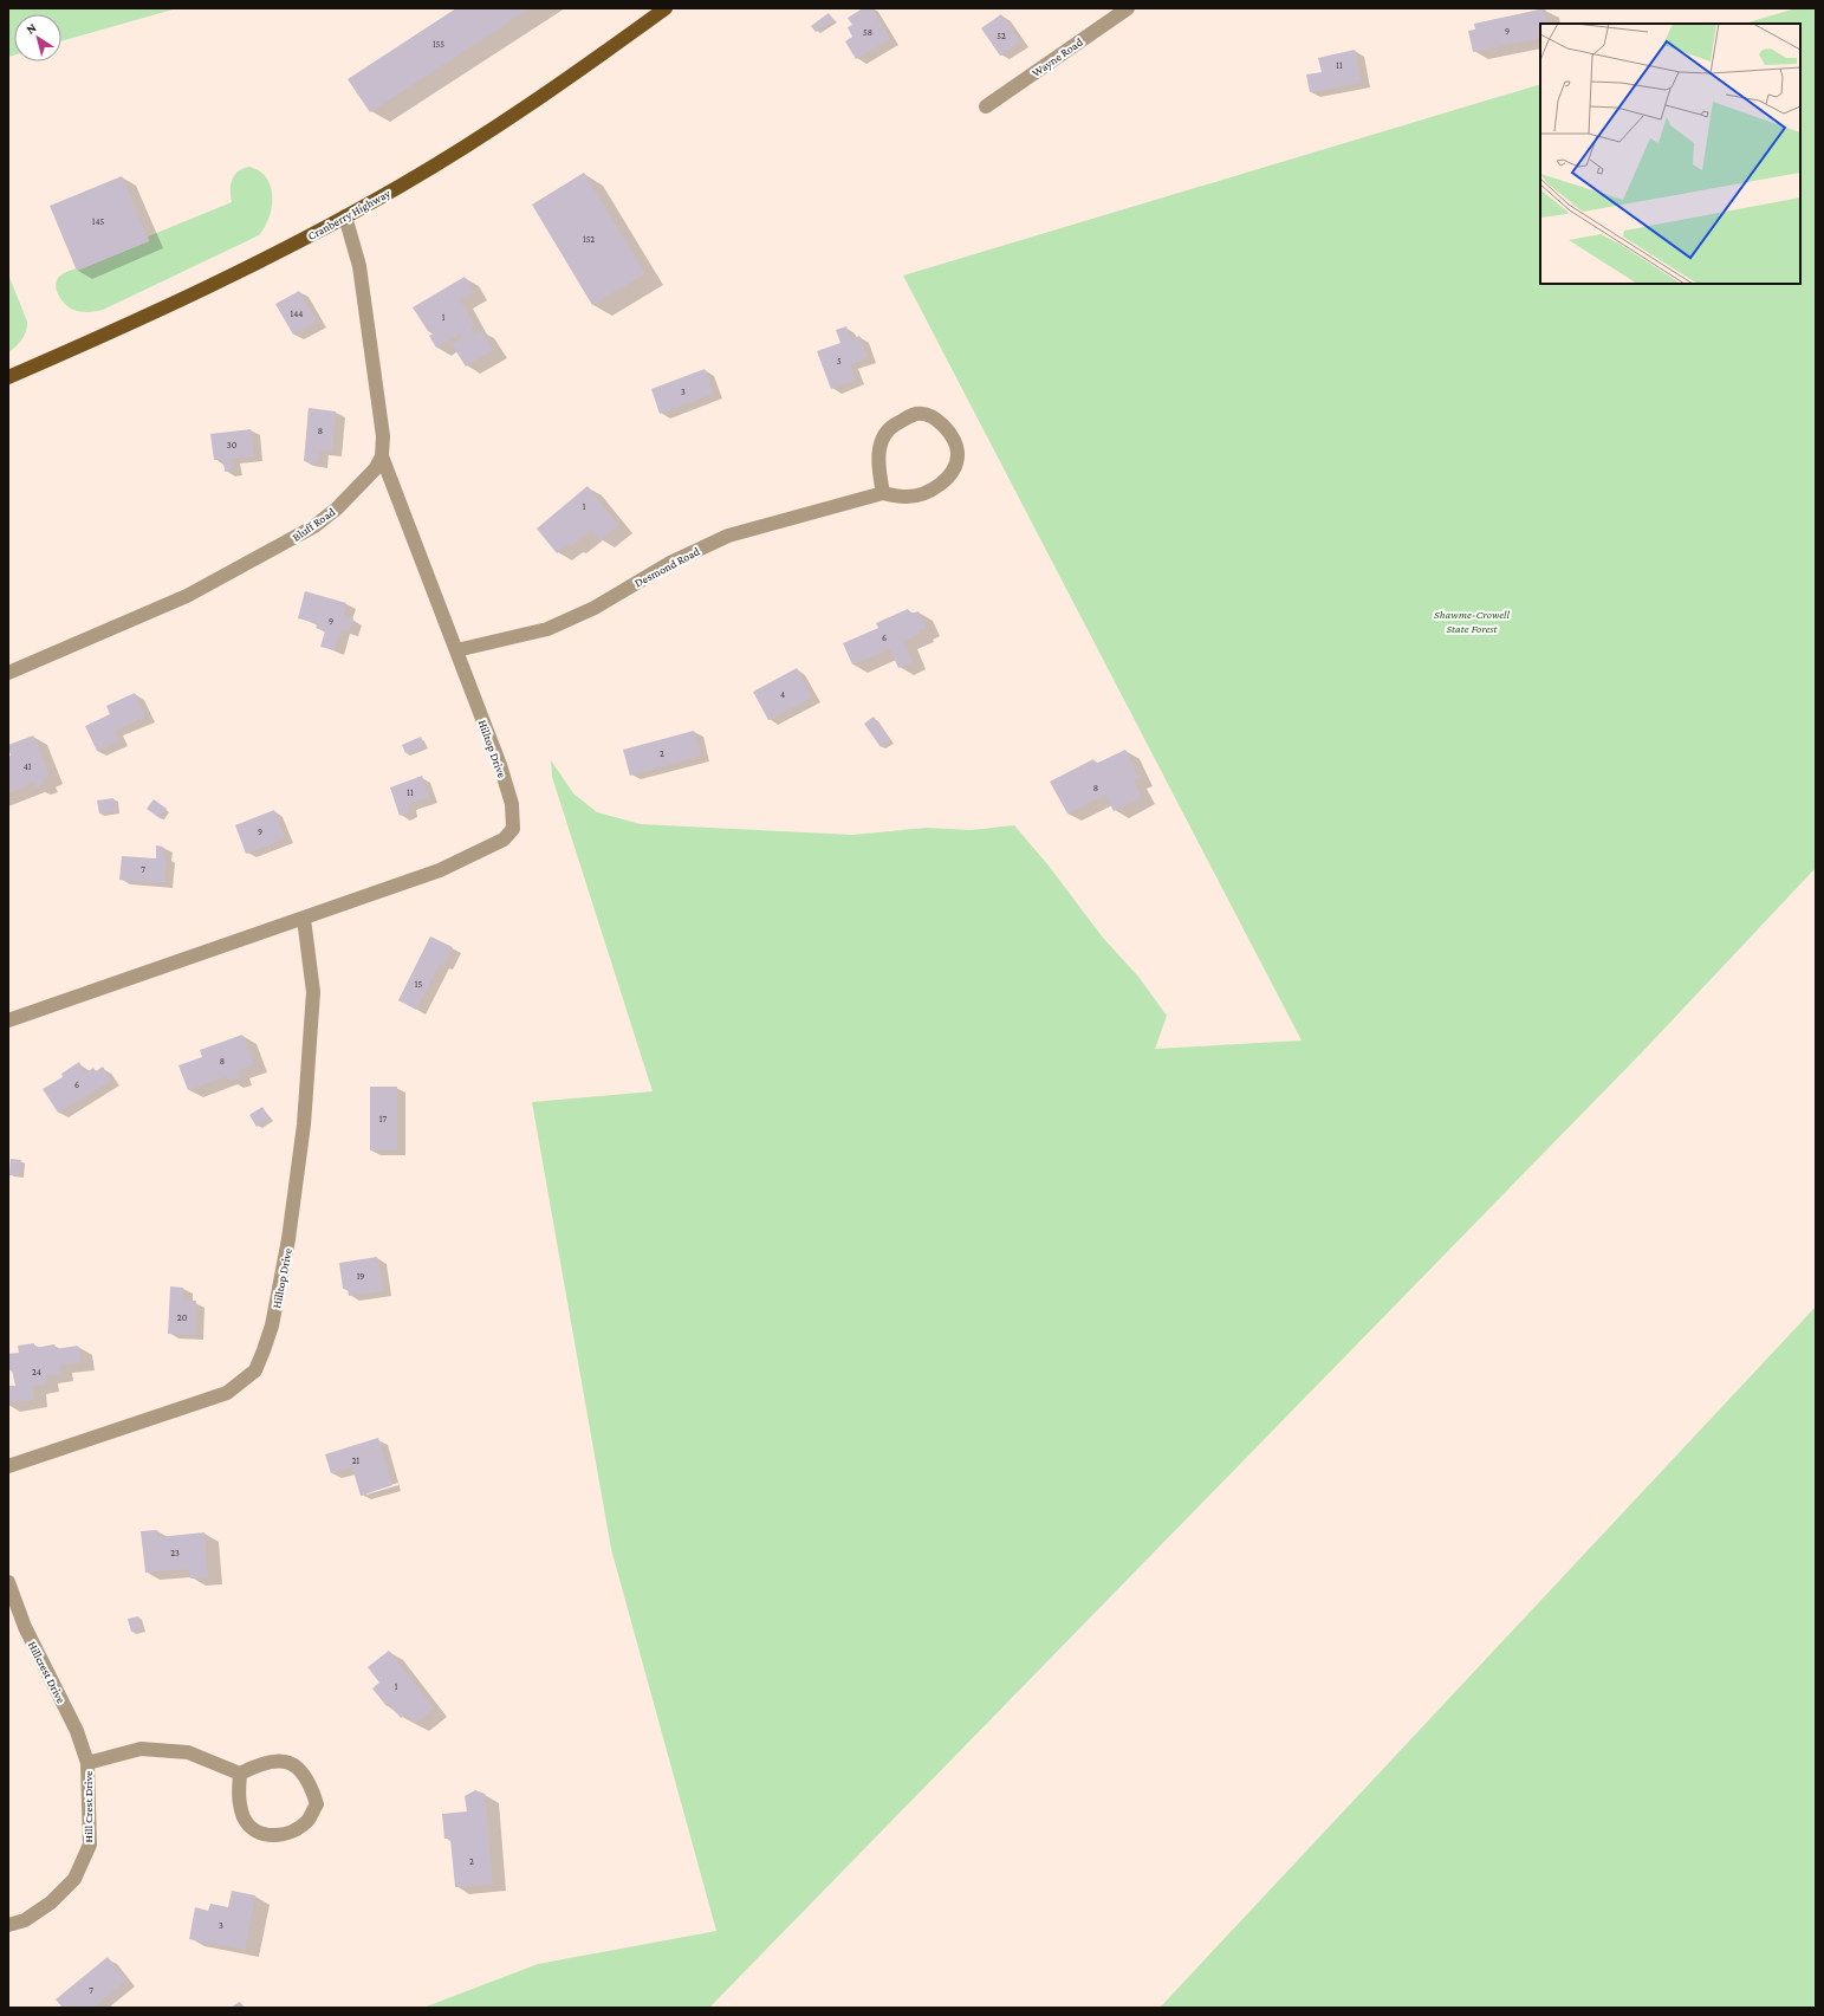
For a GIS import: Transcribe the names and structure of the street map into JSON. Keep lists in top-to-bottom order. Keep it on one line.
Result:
{"streets":{"main road":["Cranberry Highway"],"street":["Wayne Road","Bluff Road","Desmond Road","Hilltop Drive","Hillcrest Drive","Hill Crest Drive"]},"crossings":[["Bluff Road","Hilltop Drive"],["Desmond Road","Hilltop Drive"],["Hillcrest Drive","Hill Crest Drive"]],"parks":["Shawme-Crowell State Forest"],"house_numbers":["9","58","52","155","11","145","152","144","1","5","3","8","30","1","9","6","4","2","41","8","11","9","7","15","8","6","17","19","20","24","21","23","1","2","3","7"],"north":"top left"}
